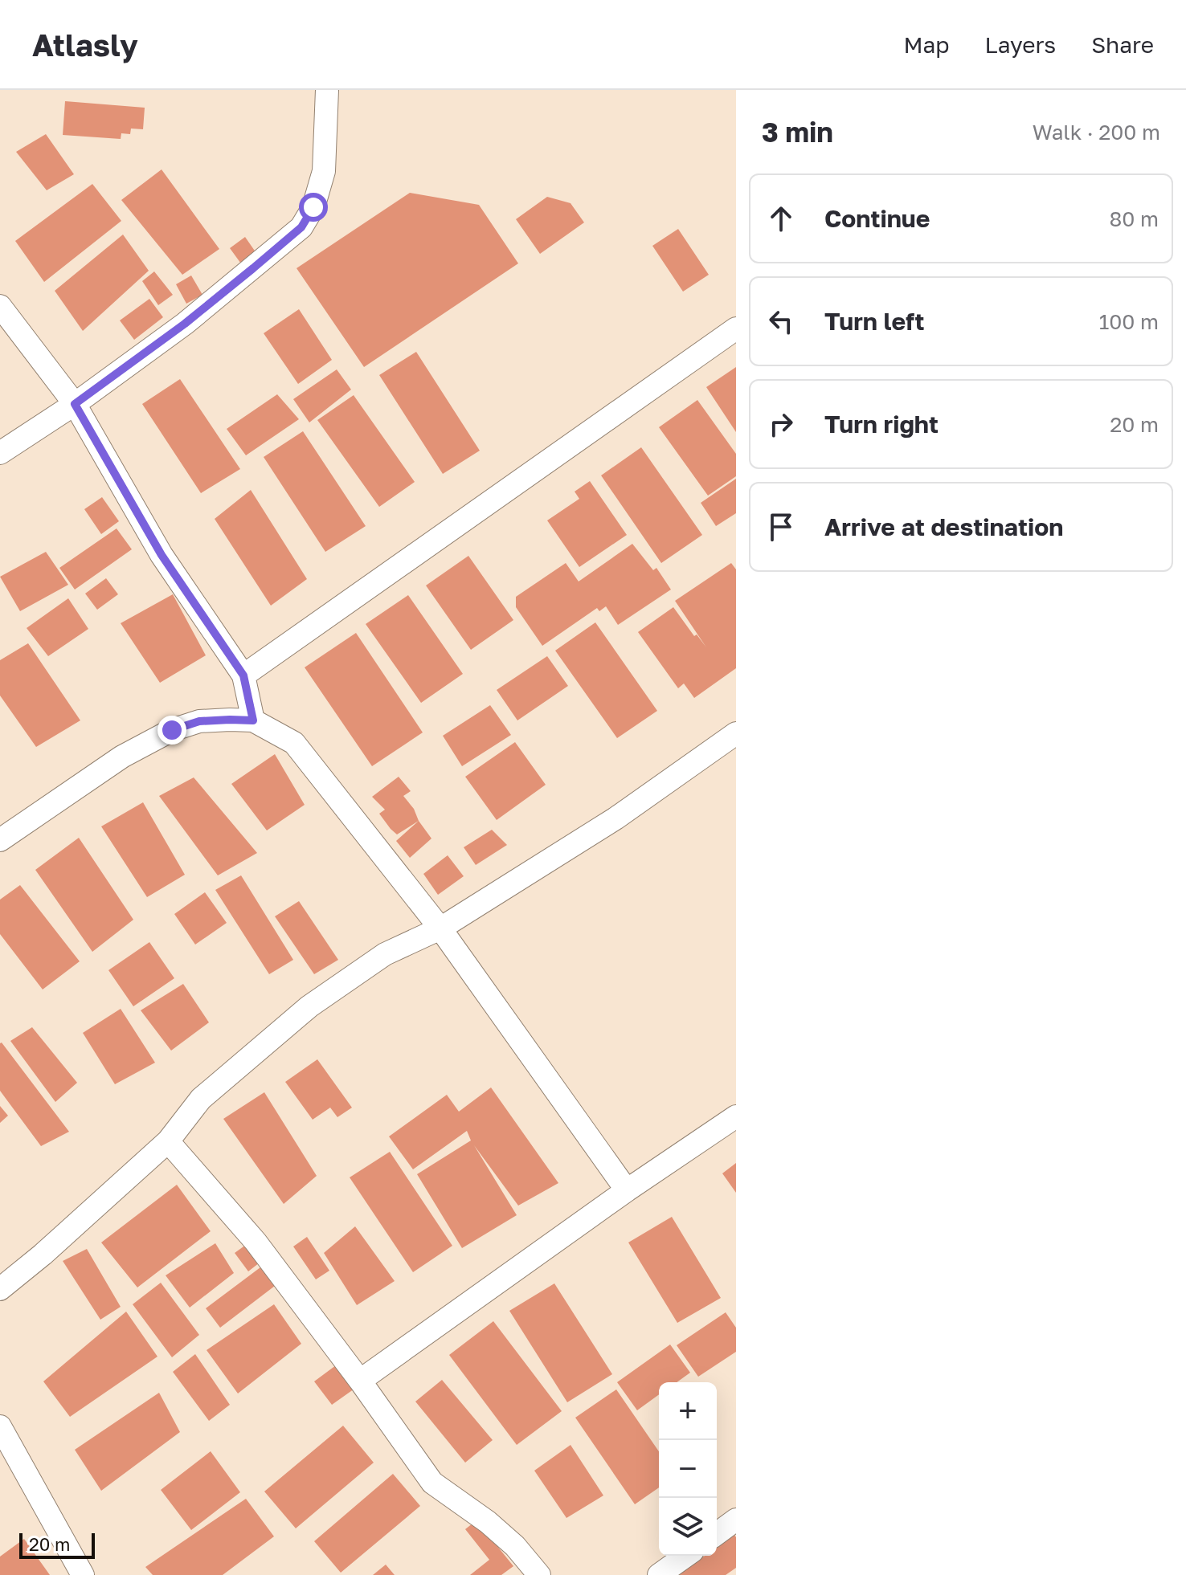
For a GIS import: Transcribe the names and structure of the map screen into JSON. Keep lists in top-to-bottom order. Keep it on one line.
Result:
{"scale_bar":"20 m","page":{"header":"Atlasly","nav":["Map","Layers","Share"],"heading":["3 min","Walk · 200 m"],"list":[["Continue","80 m"],["Turn left","100 m"],["Turn right","20 m"],"Arrive at destination"],"map_buttons":["+","−"],"scale":"20 m"}}
